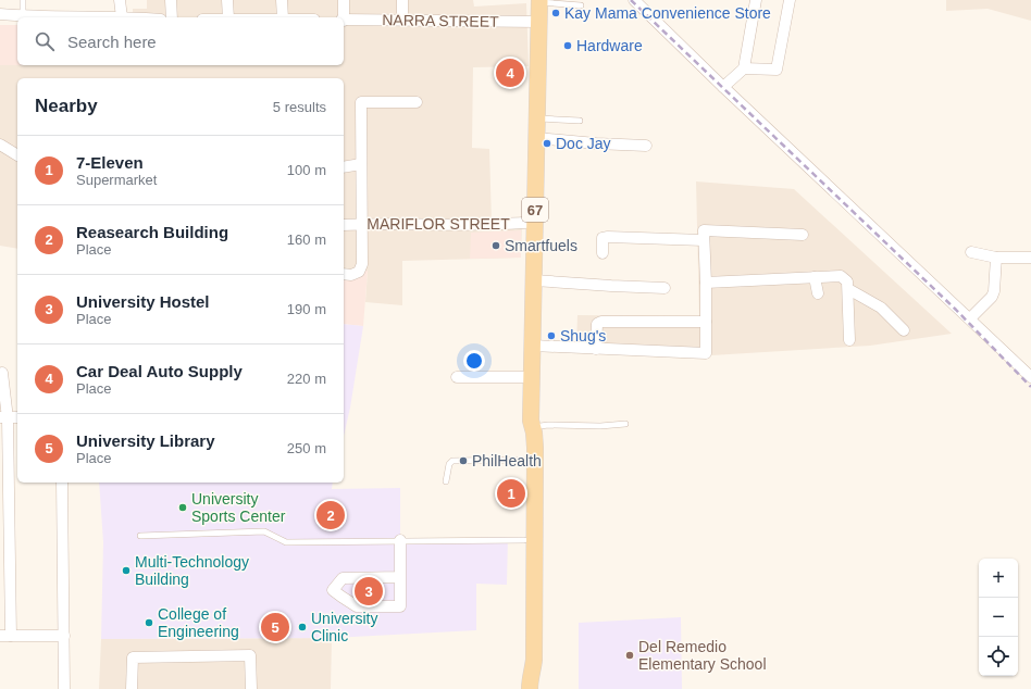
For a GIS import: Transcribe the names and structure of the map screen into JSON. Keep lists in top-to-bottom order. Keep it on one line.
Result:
{"streets":{"main road":["67"],"street":["NARRA STREET","MARIFLOR STREET"]},"crossings":[["NARRA STREET","67"],["67","MARIFLOR STREET"]],"places":["Kay Mama Convenience Store","Hardware","Doc Jay","Smartfuels","Shug's","PhilHealth","University Sports Center","Multi-Technology Building","College of Engineering","University Clinic","Del Remedio Elementary School"],"page":{"search":"Search here","pins":["4","1","2","3","5"],"heading":["Nearby","5 results"],"list":[{"mark":"1","name":"7-Eleven","note":"Supermarket","value":"100 m"},{"mark":"2","name":"Reasearch Building","note":"Place","value":"160 m"},{"mark":"3","name":"University Hostel","note":"Place","value":"190 m"},{"mark":"4","name":"Car Deal Auto Supply","note":"Place","value":"220 m"},{"mark":"5","name":"University Library","note":"Place","value":"250 m"}],"map_buttons":["+","−"]}}
